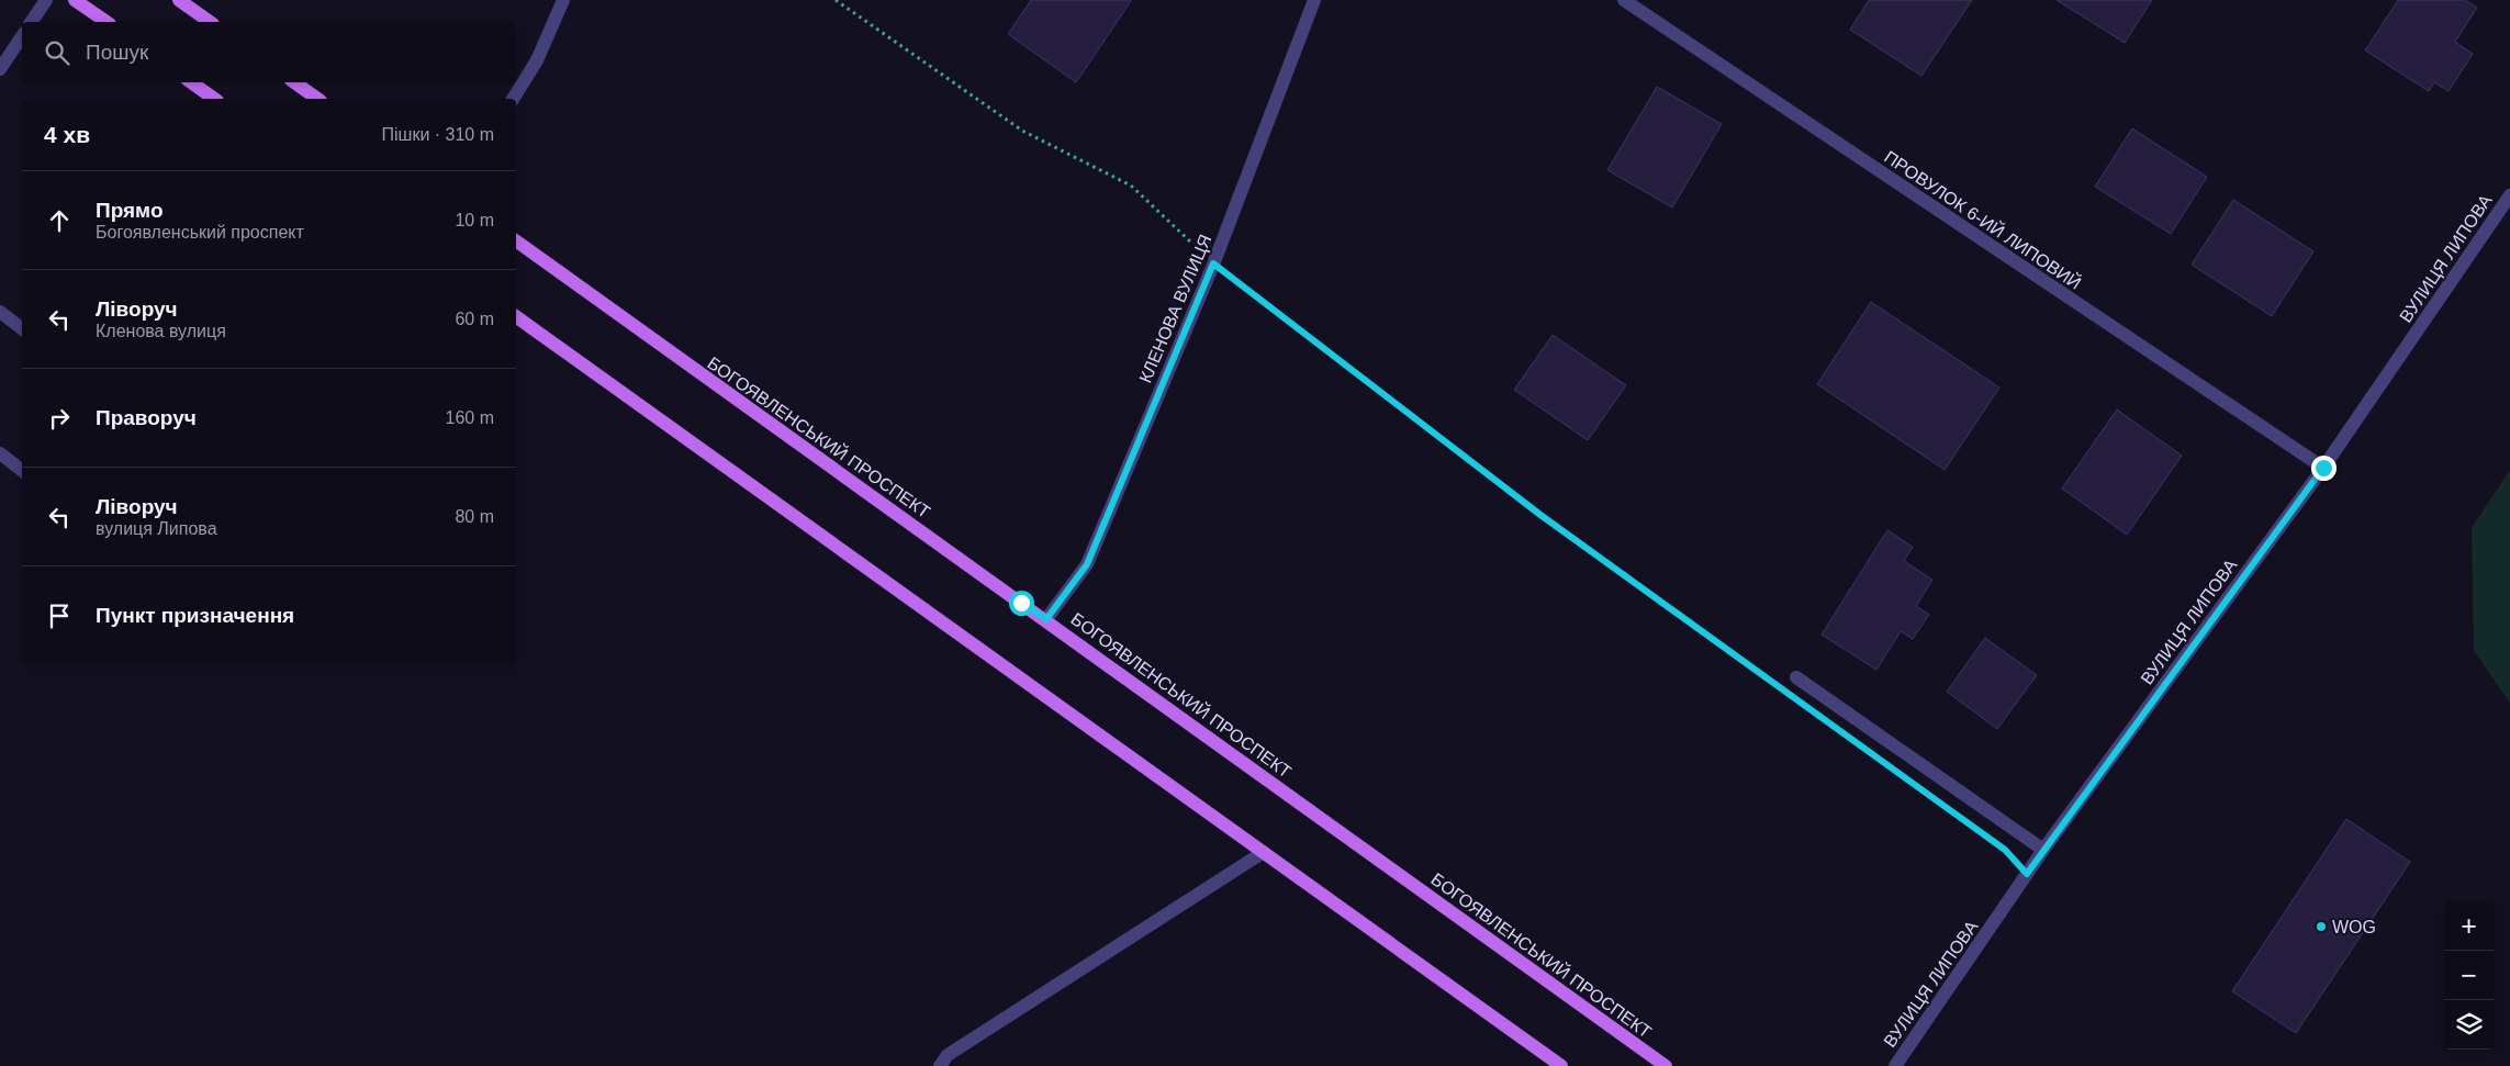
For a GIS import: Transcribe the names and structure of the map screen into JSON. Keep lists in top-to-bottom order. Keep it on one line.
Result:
{"streets":{"main road":["БОГОЯВЛЕНСЬКИЙ ПРОСПЕКТ"],"street":["ПРОВУЛОК 6-ИЙ ЛИПОВИЙ","ВУЛИЦЯ ЛИПОВА","КЛЕНОВА ВУЛИЦЯ"]},"crossings":[["ПРОВУЛОК 6-ИЙ ЛИПОВИЙ","ВУЛИЦЯ ЛИПОВА"],["КЛЕНОВА ВУЛИЦЯ","БОГОЯВЛЕНСЬКИЙ ПРОСПЕКТ"]],"places":["WOG"],"page":{"search":"Пошук","heading":["4 хв","Пішки · 310 m"],"list":[["Прямо","Богоявленський проспект","10 m"],["Ліворуч","Кленова вулиця","60 m"],["Праворуч","160 m"],["Ліворуч","вулиця Липова","80 m"],"Пункт призначення"],"map_buttons":["+","−"]}}
